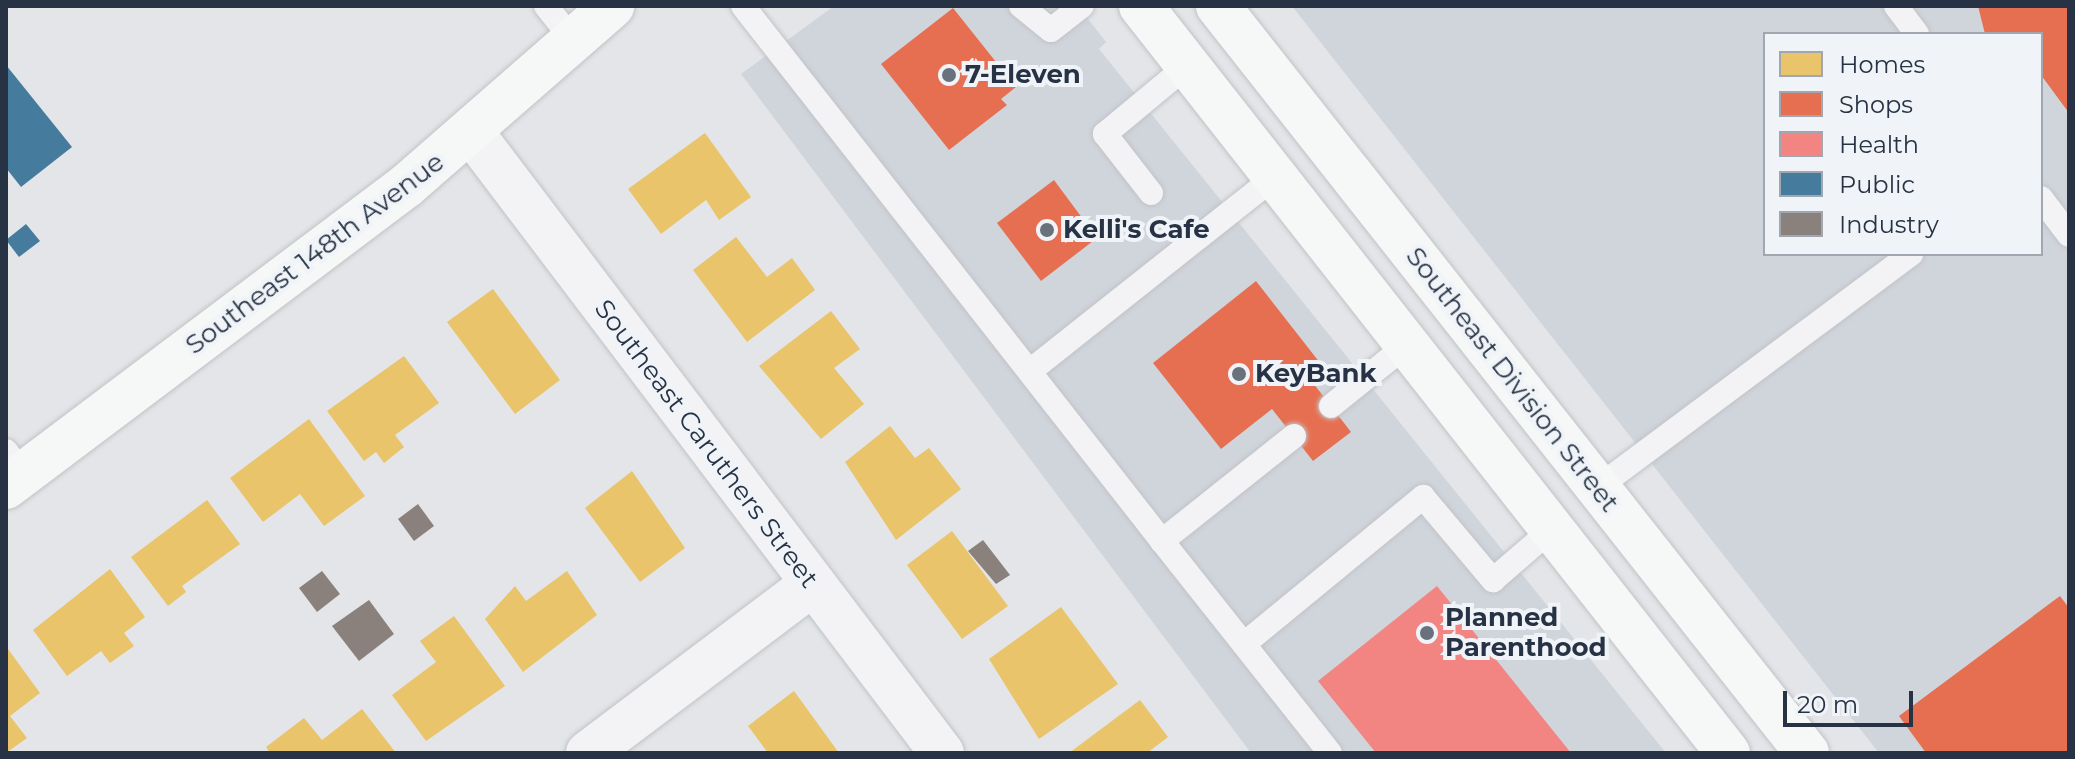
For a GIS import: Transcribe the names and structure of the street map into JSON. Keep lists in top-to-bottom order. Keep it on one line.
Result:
{"streets":{"main road":["Southeast 148th Avenue","Southeast Division Street"],"street":["Southeast Caruthers Street"]},"crossings":[["Southeast 148th Avenue","Southeast Caruthers Street"]],"places":["7-Eleven","Kelli's Cafe","KeyBank","Planned Parenthood"],"legend":["Homes","Shops","Health","Public","Industry"],"scale_bar":"20 m"}
